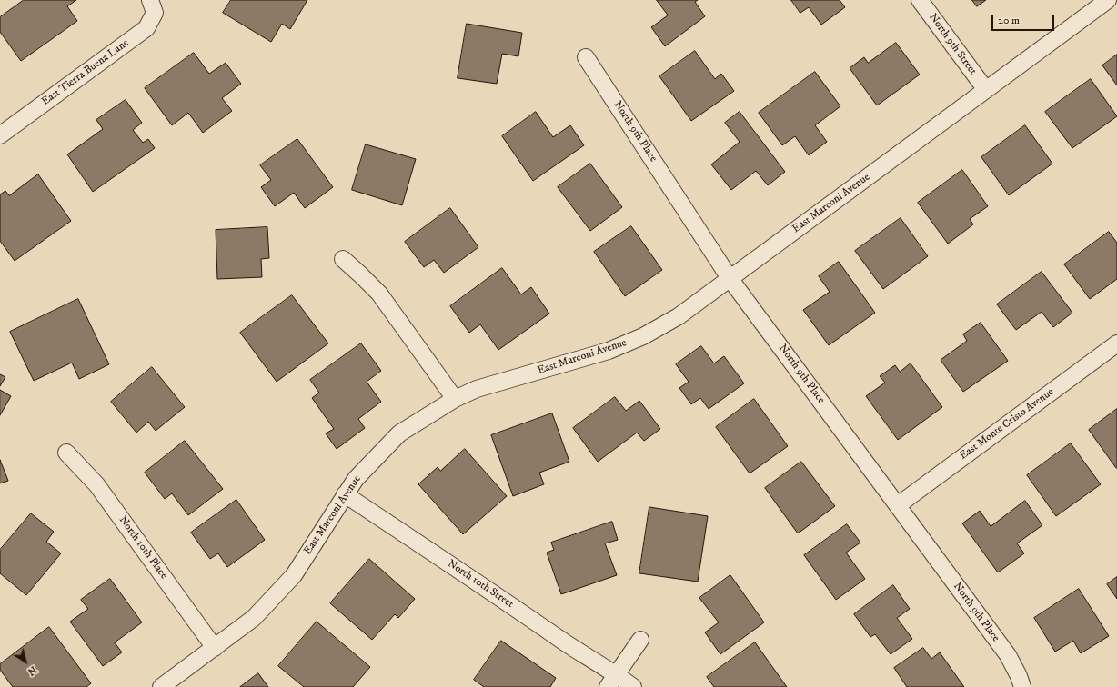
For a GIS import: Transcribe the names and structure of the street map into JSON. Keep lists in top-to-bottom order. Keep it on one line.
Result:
{"streets":{"street":["North 9th Street","East Tierra Buena Lane","North 9th Place","East Marconi Avenue","East Monte Cristo Avenue","North 10th Place","North 10th Street"]},"crossings":[["North 9th Street","East Marconi Avenue"],["North 9th Place","East Marconi Avenue"],["North 9th Place","East Monte Cristo Avenue"],["East Marconi Avenue","North 10th Place"],["East Marconi Avenue","North 10th Street"]],"scale_bar":"20 m","north":"bottom right"}
